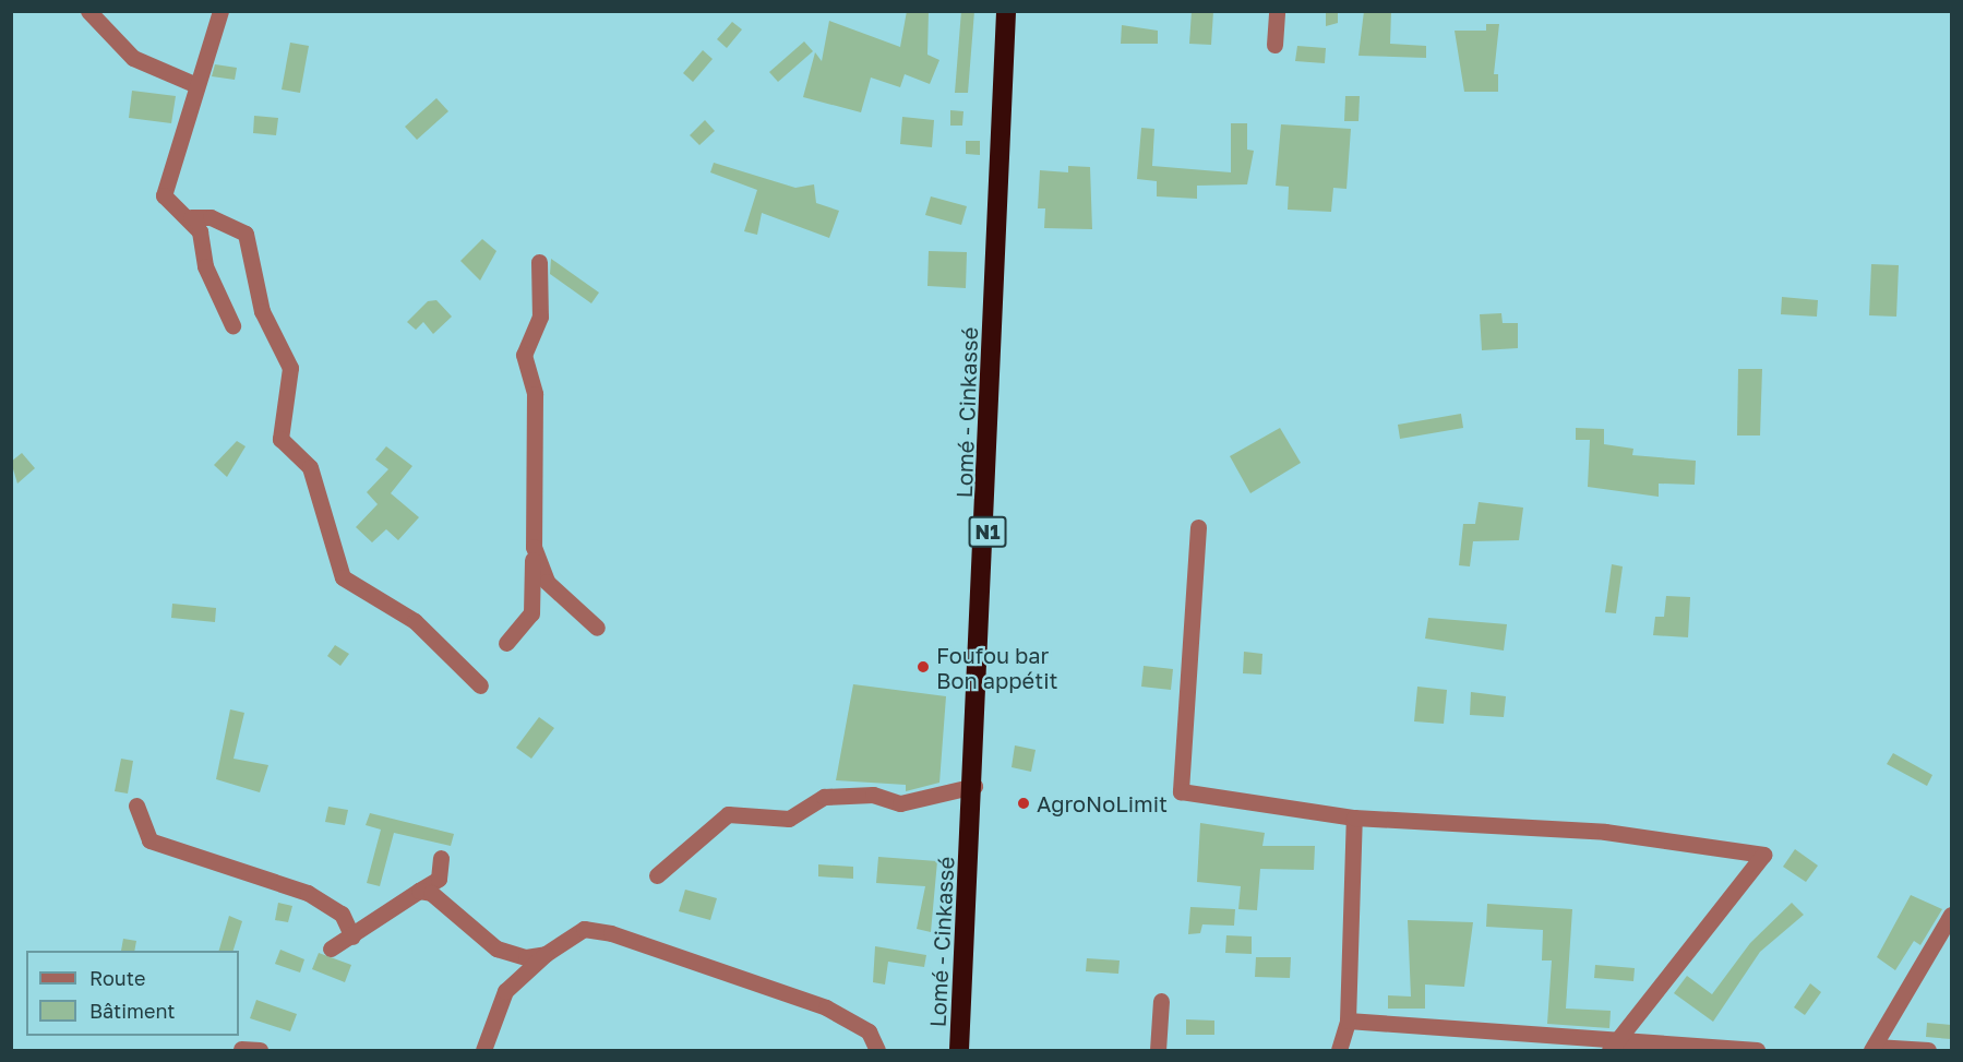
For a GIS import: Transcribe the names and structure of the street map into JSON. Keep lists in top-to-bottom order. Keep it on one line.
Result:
{"streets":{"highway":["Lomé - Cinkassé","N1"]},"places":["Foufou bar Bon appétit","AgroNoLimit"],"legend":["Route","Bâtiment"]}
